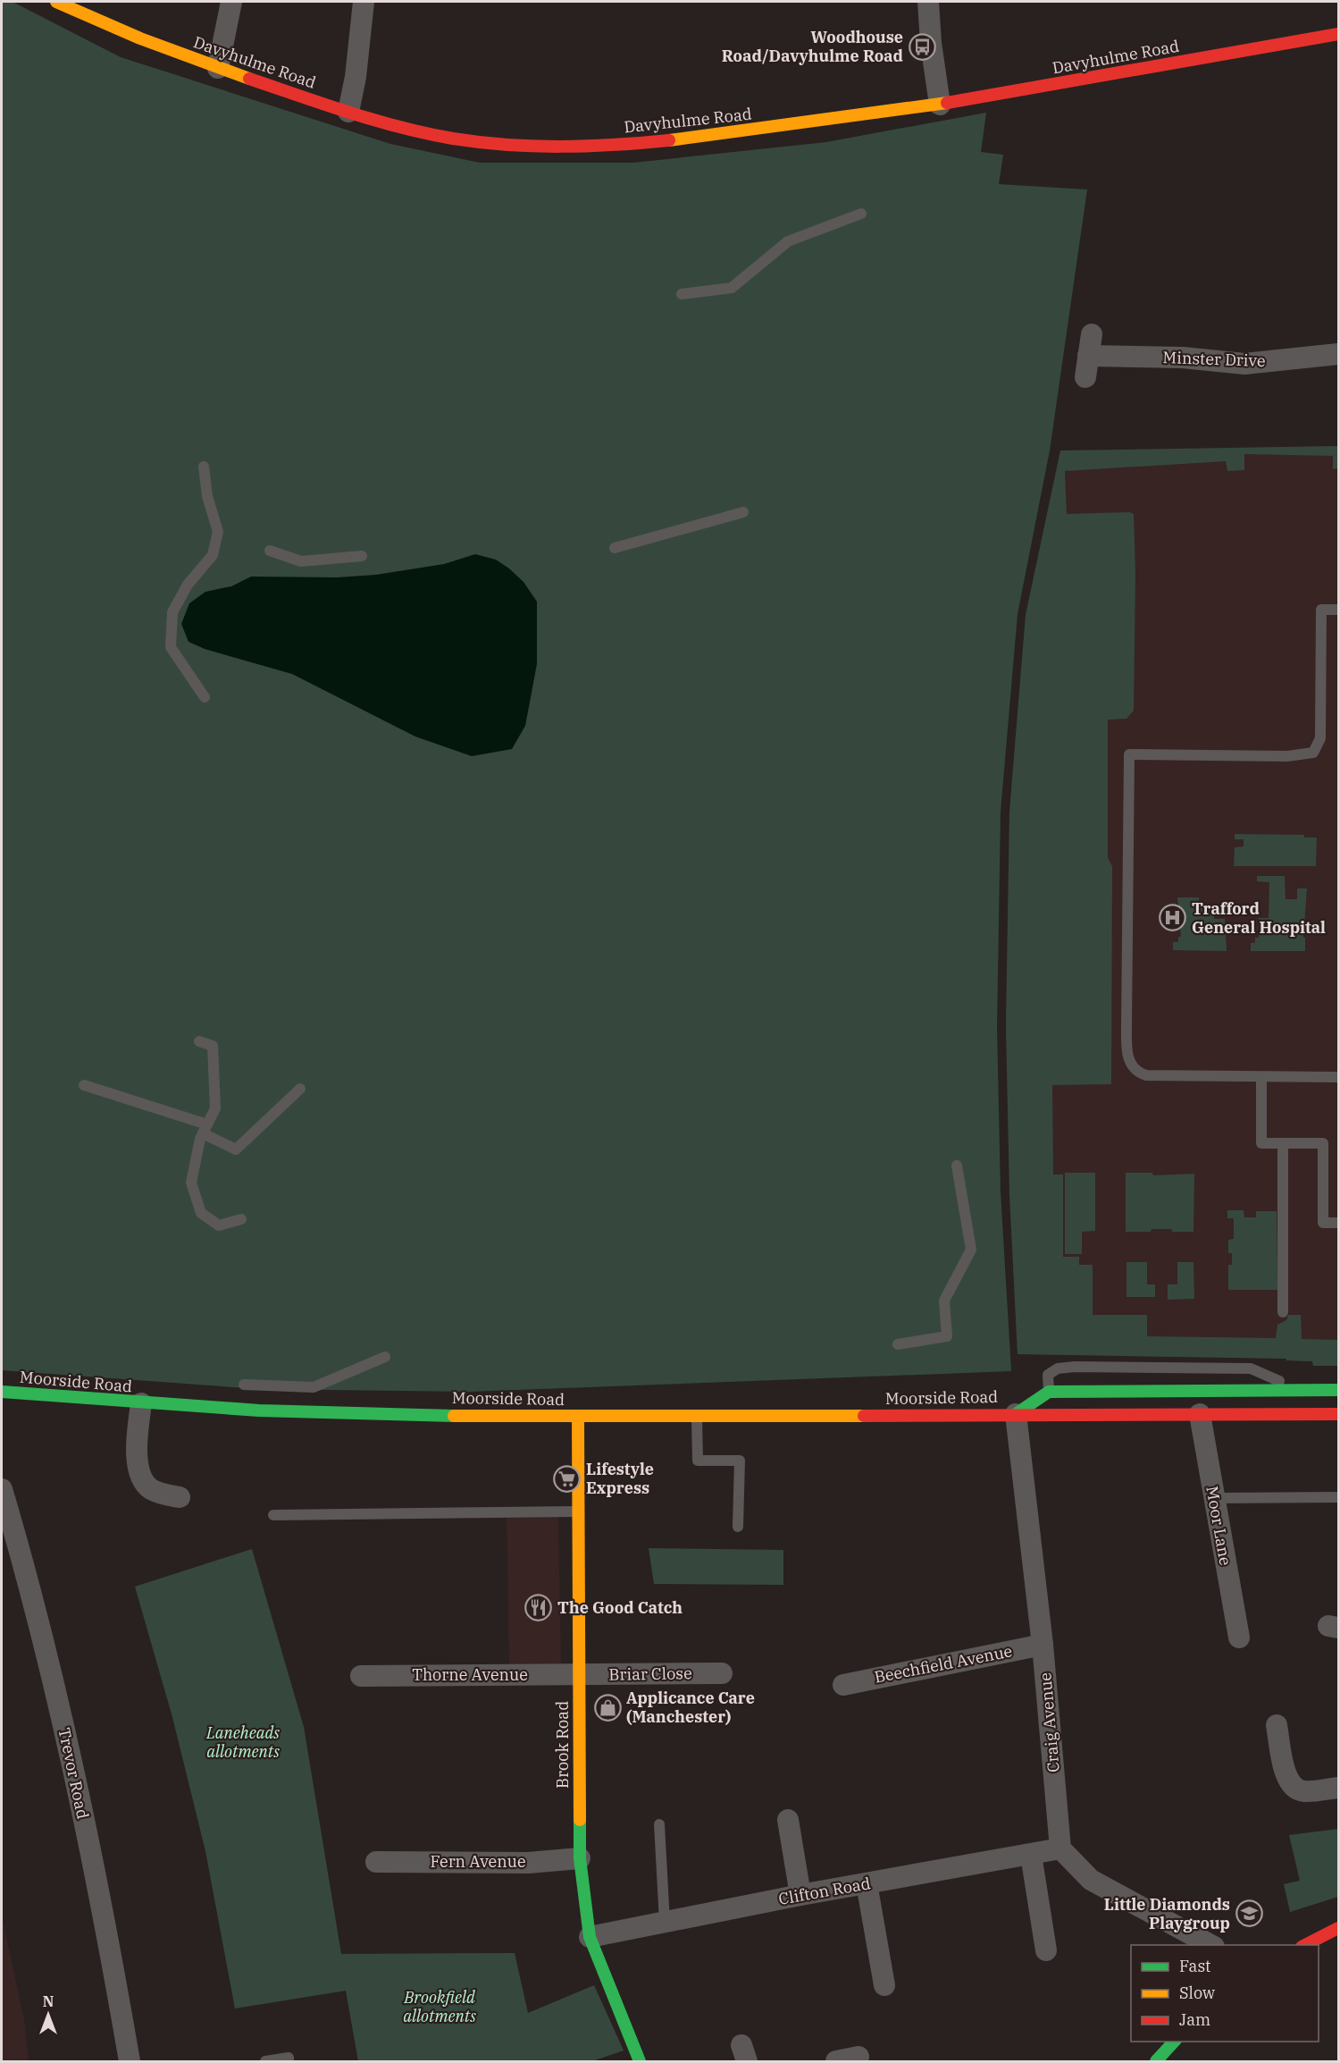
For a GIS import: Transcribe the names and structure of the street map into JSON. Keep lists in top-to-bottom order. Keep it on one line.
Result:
{"streets":{"street":["Davyhulme Road","Minster Drive","Moorside Road","Moor Lane","Beechfield Avenue","Briar Close","Thorne Avenue","Craig Avenue","Brook Road","Trevor Road","Fern Avenue","Clifton Road"]},"crossings":[["Moorside Road","Moor Lane"],["Moorside Road","Craig Avenue"],["Moorside Road","Brook Road"],["Beechfield Avenue","Craig Avenue"],["Briar Close","Thorne Avenue"],["Briar Close","Brook Road"],["Thorne Avenue","Brook Road"],["Craig Avenue","Clifton Road"],["Brook Road","Fern Avenue"],["Brook Road","Clifton Road"]],"parks":["Laneheads allotments","Brookfield allotments"],"places":{"bus stop":["Woodhouse Road/Davyhulme Road"],"hospital":["Trafford General Hospital"],"supermarket":["Lifestyle Express"],"restaurant":["The Good Catch"],"shop":["Applicance Care (Manchester)"],"school or university":["Little Diamonds Playgroup"]},"legend":["Fast","Slow","Jam"],"north":"top"}
